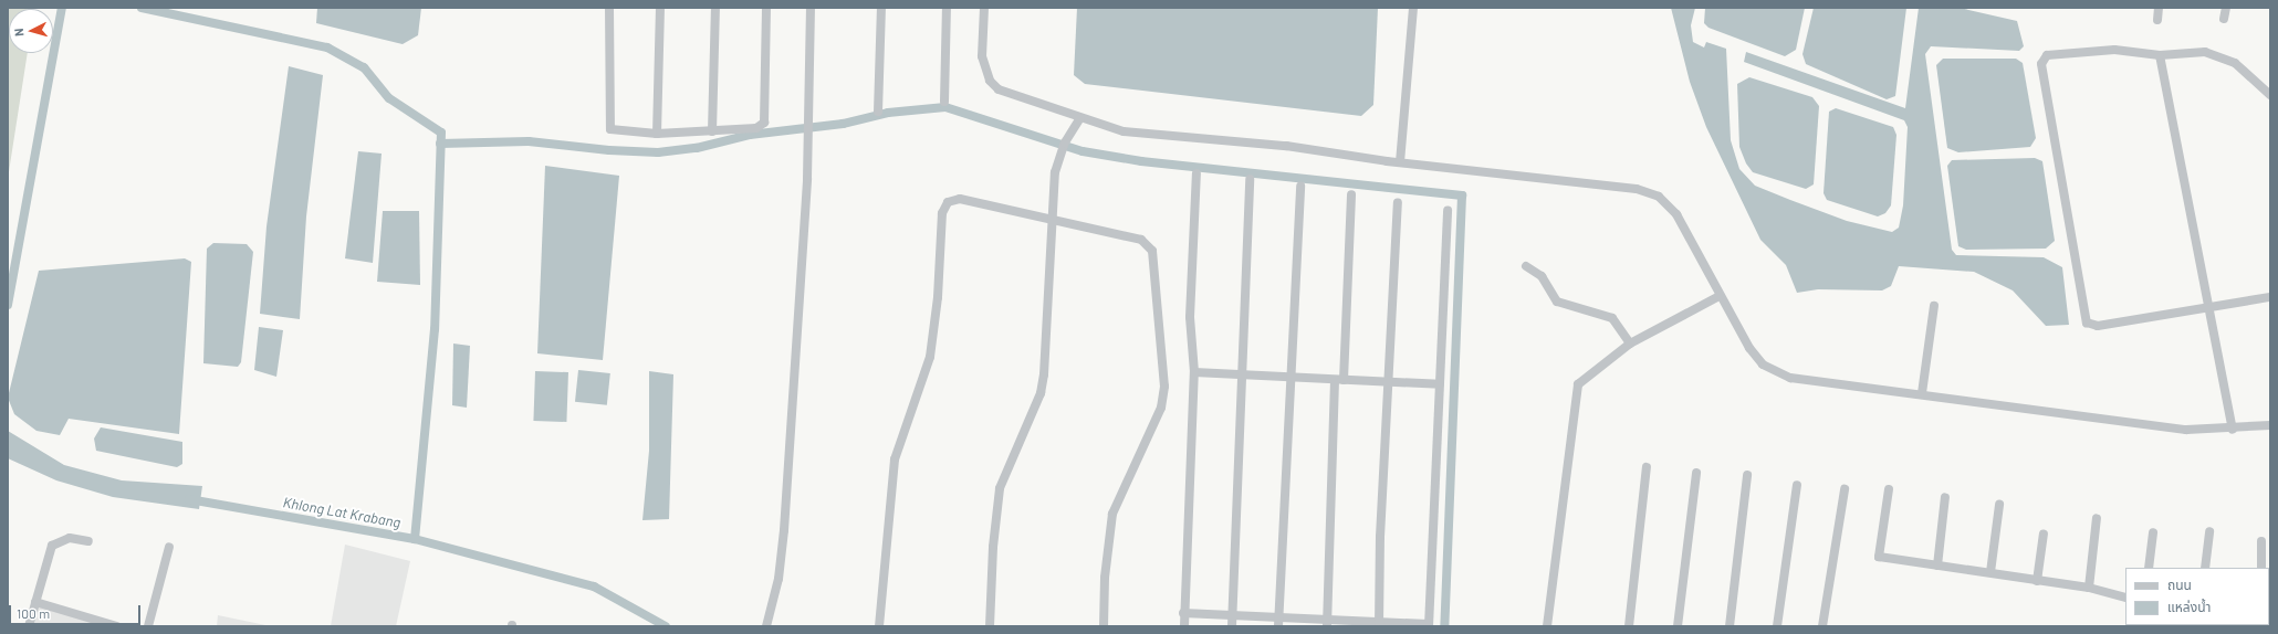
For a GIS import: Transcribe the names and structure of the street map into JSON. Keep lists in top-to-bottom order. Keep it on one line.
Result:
{"water":["Khlong Lat Krabang"],"legend":["ถนน","แหล่งน้ำ"],"scale_bar":"100 m","north":"left"}
